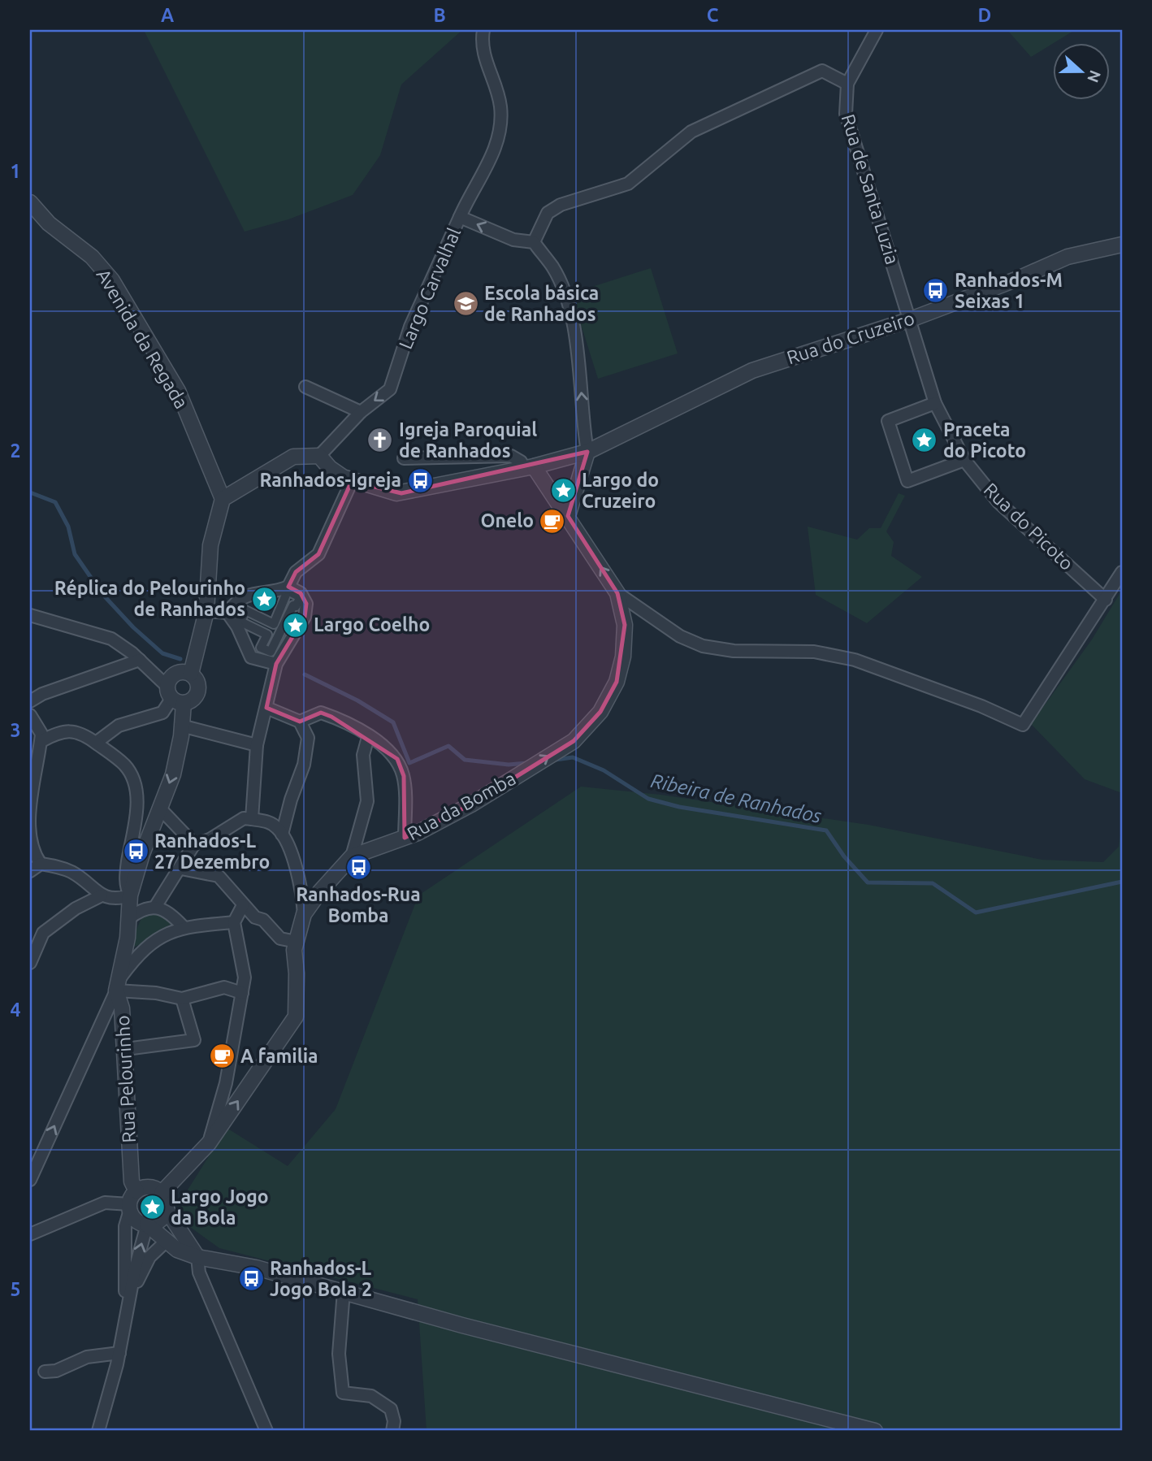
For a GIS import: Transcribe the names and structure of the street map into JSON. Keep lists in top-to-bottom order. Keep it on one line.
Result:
{"streets":{"street":["Rua de Santa Luzia","Largo Carvalhal","Rua do Cruzeiro","Avenida da Regada","Rua do Picoto","Rua da Bomba","Rua Pelourinho"]},"crossings":[["Rua de Santa Luzia","Rua do Cruzeiro"],["Rua de Santa Luzia","Rua do Picoto"],["Largo Carvalhal","Rua do Cruzeiro"],["Rua do Cruzeiro","Rua do Picoto"],["Rua do Cruzeiro","Rua da Bomba"],["Rua da Bomba","Rua Pelourinho"]],"one_way":["Largo Carvalhal","Rua da Bomba"],"water":["Ribeira de Ranhados"],"places":{"bus stop":["Ranhados-M Seixas 1","Ranhados-Igreja","Ranhados-L 27 Dezembro","Ranhados-Rua Bomba","Ranhados-L Jogo Bola 2"],"school or university":["Escola básica de Ranhados"],"church":["Igreja Paroquial de Ranhados"],"place":["Praceta do Picoto","Largo do Cruzeiro","Réplica do Pelourinho de Ranhados","Largo Coelho","Largo Jogo da Bola"],"cafe":["Onelo","A familia"]},"north":"right","grid":{"columns":["A","B","C","D"],"rows":["1","2","3","4","5"]}}
